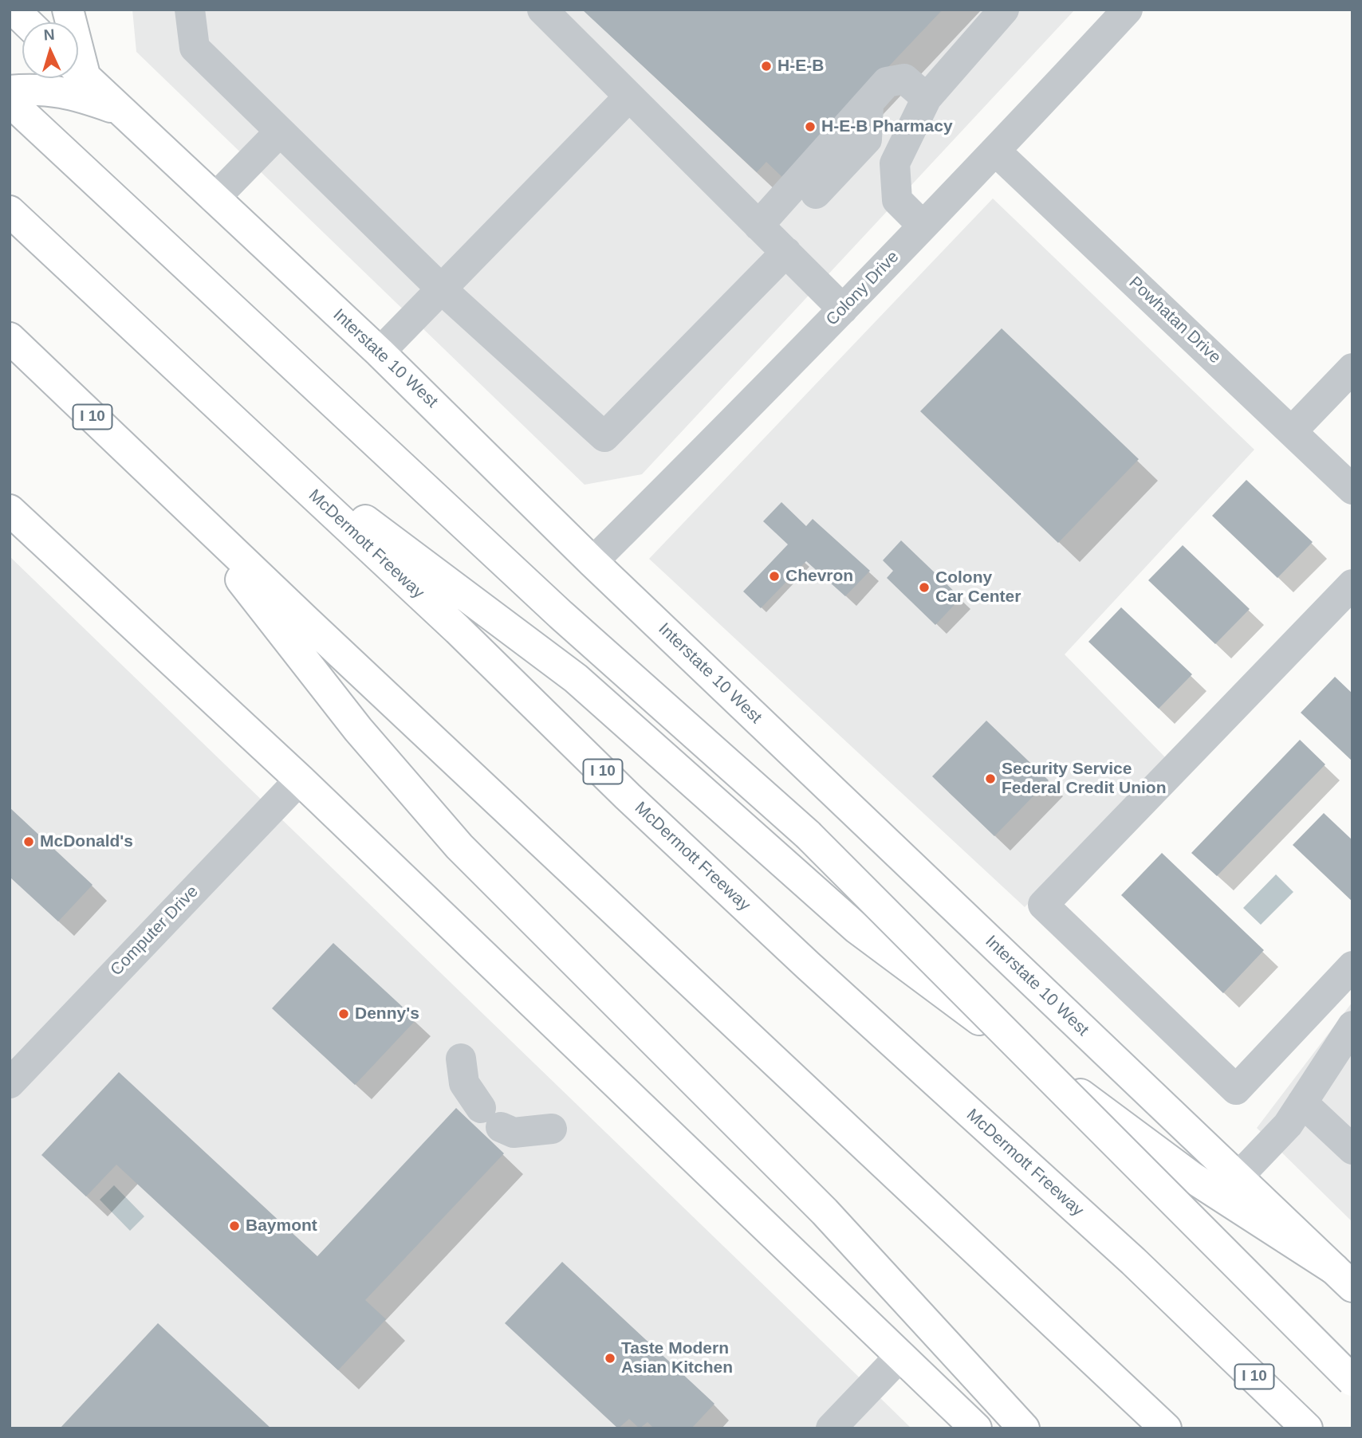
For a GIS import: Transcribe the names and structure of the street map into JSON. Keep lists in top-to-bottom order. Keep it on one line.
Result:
{"streets":{"main road":["Interstate 10 West","I 10","McDermott Freeway"],"street":["Colony Drive","Powhatan Drive","Computer Drive"]},"crossings":[["Colony Drive","Powhatan Drive"],["Colony Drive","Interstate 10 West"]],"places":["H-E-B","H-E-B Pharmacy","Chevron","Colony Car Center","Security Service Federal Credit Union","McDonald's","Denny's","Baymont","Taste Modern Asian Kitchen"],"north":"top"}
